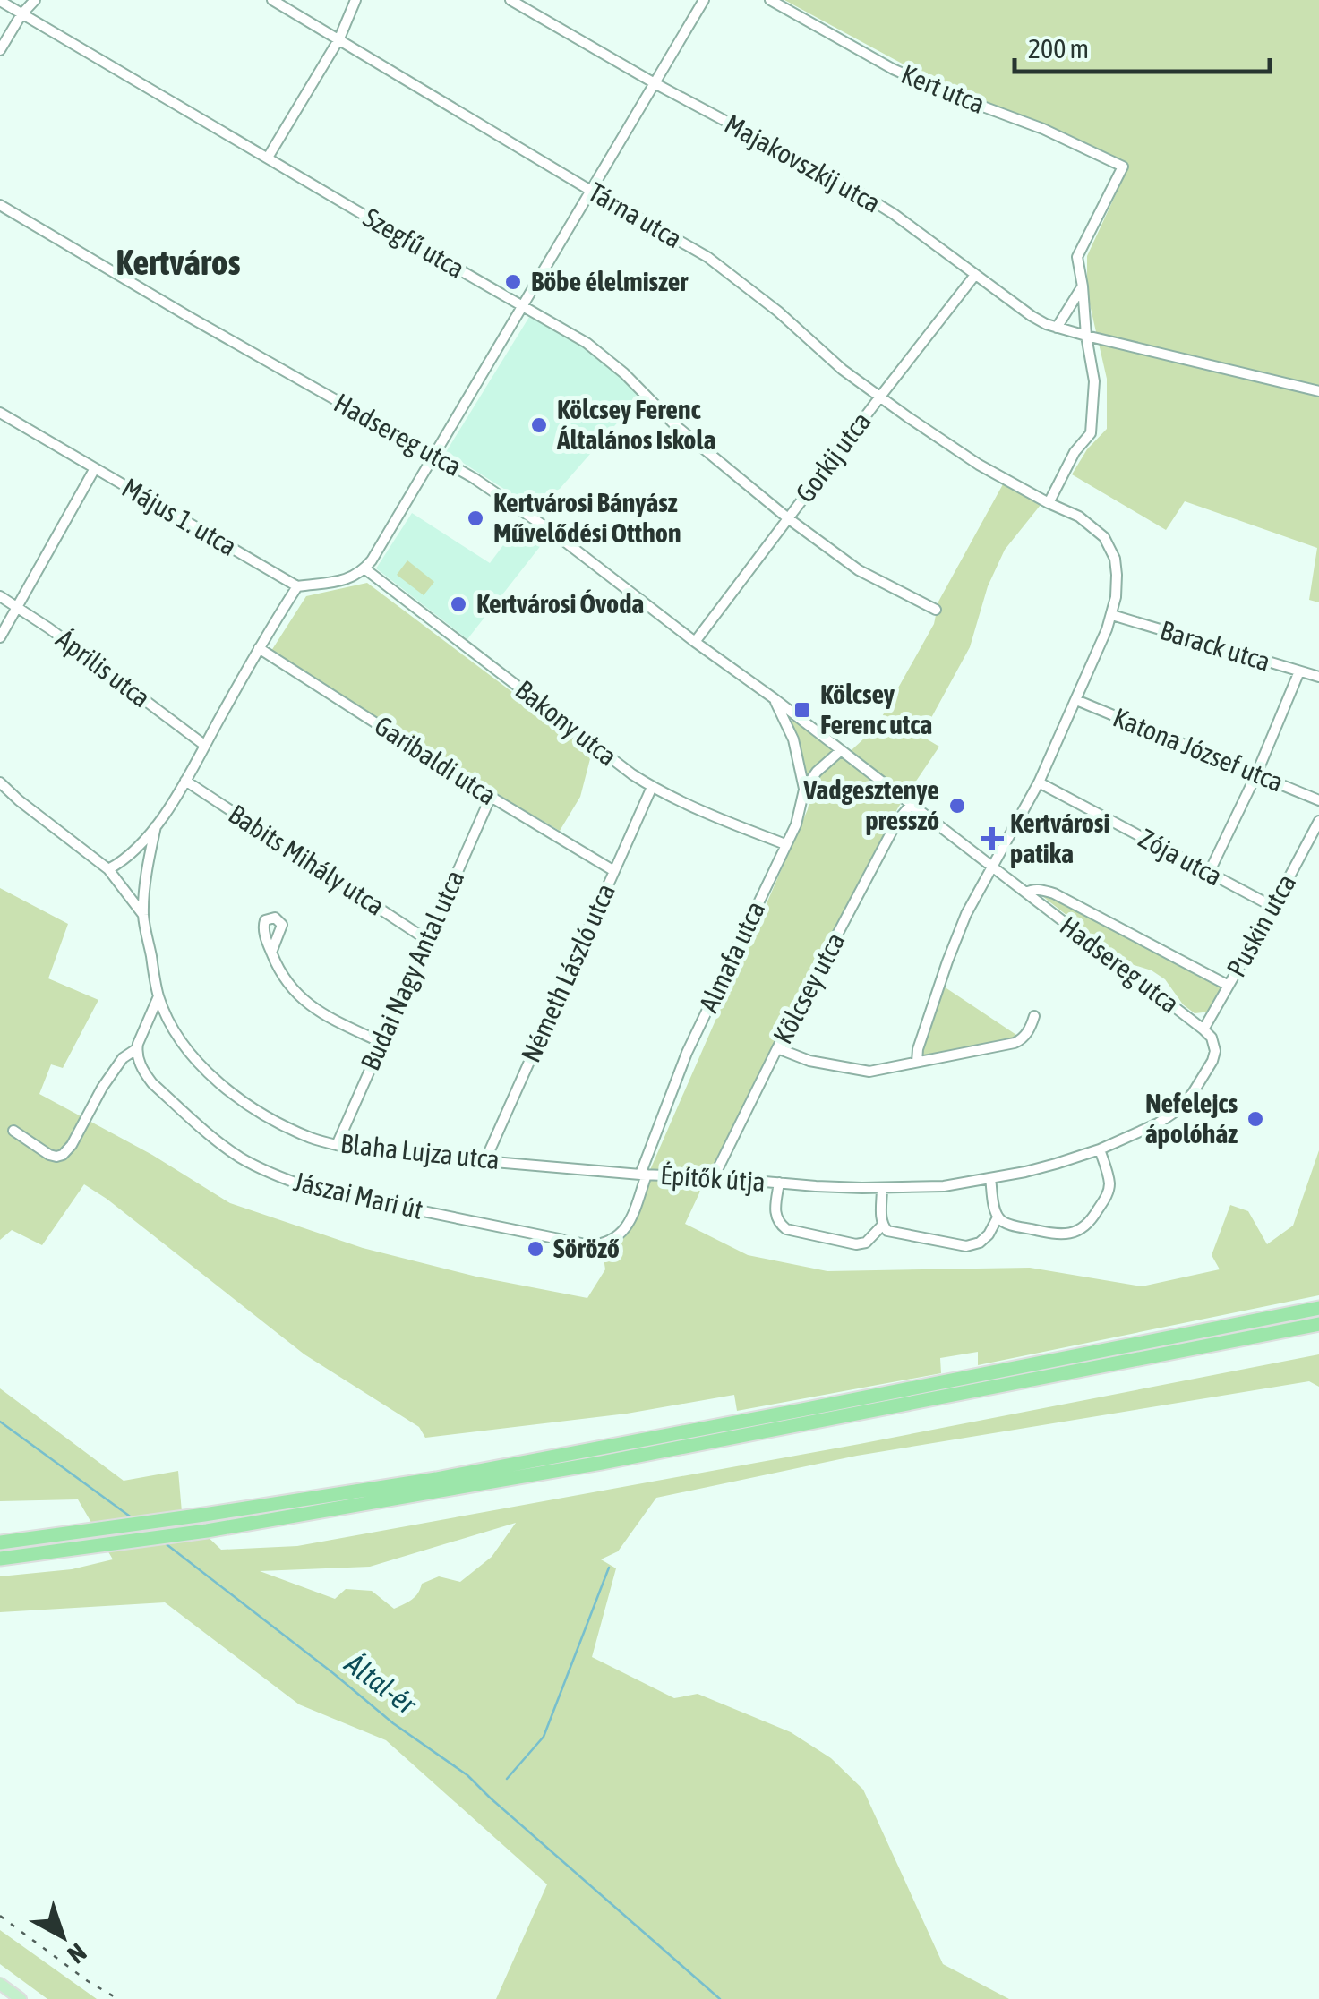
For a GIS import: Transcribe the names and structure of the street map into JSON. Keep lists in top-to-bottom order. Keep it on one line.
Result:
{"streets":{"street":["Kert utca","Majakovszkij utca","Tárna utca","Szegfű utca","Hadsereg utca","Gorkij utca","Május 1. utca","Barack utca","Április utca","Bakony utca","Katona József utca","Garibaldi utca","Zója utca","Babits Mihály utca","Puskin utca","Almafa utca","Budai Nagy Antal utca","Németh László utca","Kölcsey utca","Blaha Lujza utca","Építők útja","Jászai Mari út"]},"crossings":[["Majakovszkij utca","Gorkij utca"],["Tárna utca","Hadsereg utca"],["Tárna utca","Gorkij utca"],["Tárna utca","Barack utca"],["Tárna utca","Katona József utca"],["Tárna utca","Zója utca"],["Szegfű utca","Gorkij utca"],["Hadsereg utca","Gorkij utca"],["Hadsereg utca","Puskin utca"],["Hadsereg utca","Almafa utca"],["Hadsereg utca","Kölcsey utca"],["Hadsereg utca","Építők útja"],["Május 1. utca","Blaha Lujza utca"],["Április utca","Blaha Lujza utca"],["Bakony utca","Almafa utca"],["Bakony utca","Németh László utca"],["Garibaldi utca","Budai Nagy Antal utca"],["Garibaldi utca","Németh László utca"],["Garibaldi utca","Blaha Lujza utca"],["Zója utca","Puskin utca"],["Babits Mihály utca","Budai Nagy Antal utca"],["Babits Mihály utca","Blaha Lujza utca"],["Almafa utca","Blaha Lujza utca"],["Almafa utca","Építők útja"],["Almafa utca","Jászai Mari út"],["Budai Nagy Antal utca","Blaha Lujza utca"],["Németh László utca","Blaha Lujza utca"],["Kölcsey utca","Építők útja"],["Blaha Lujza utca","Építők útja"],["Blaha Lujza utca","Jászai Mari út"],["Építők útja","Jászai Mari út"]],"districts":["Kertváros"],"water":["Által-ér"],"places":{"other":["Böbe élelmiszer","Kölcsey Ferenc Általános Iskola","Kertvárosi Bányász Művelődési Otthon","Kertvárosi Óvoda","Vadgesztenye presszó","Nefelejcs ápolóház","Söröző"],"transit":["Kölcsey Ferenc utca"],"health":["Kertvárosi patika"]},"scale_bar":"200 m","north":"bottom right"}
